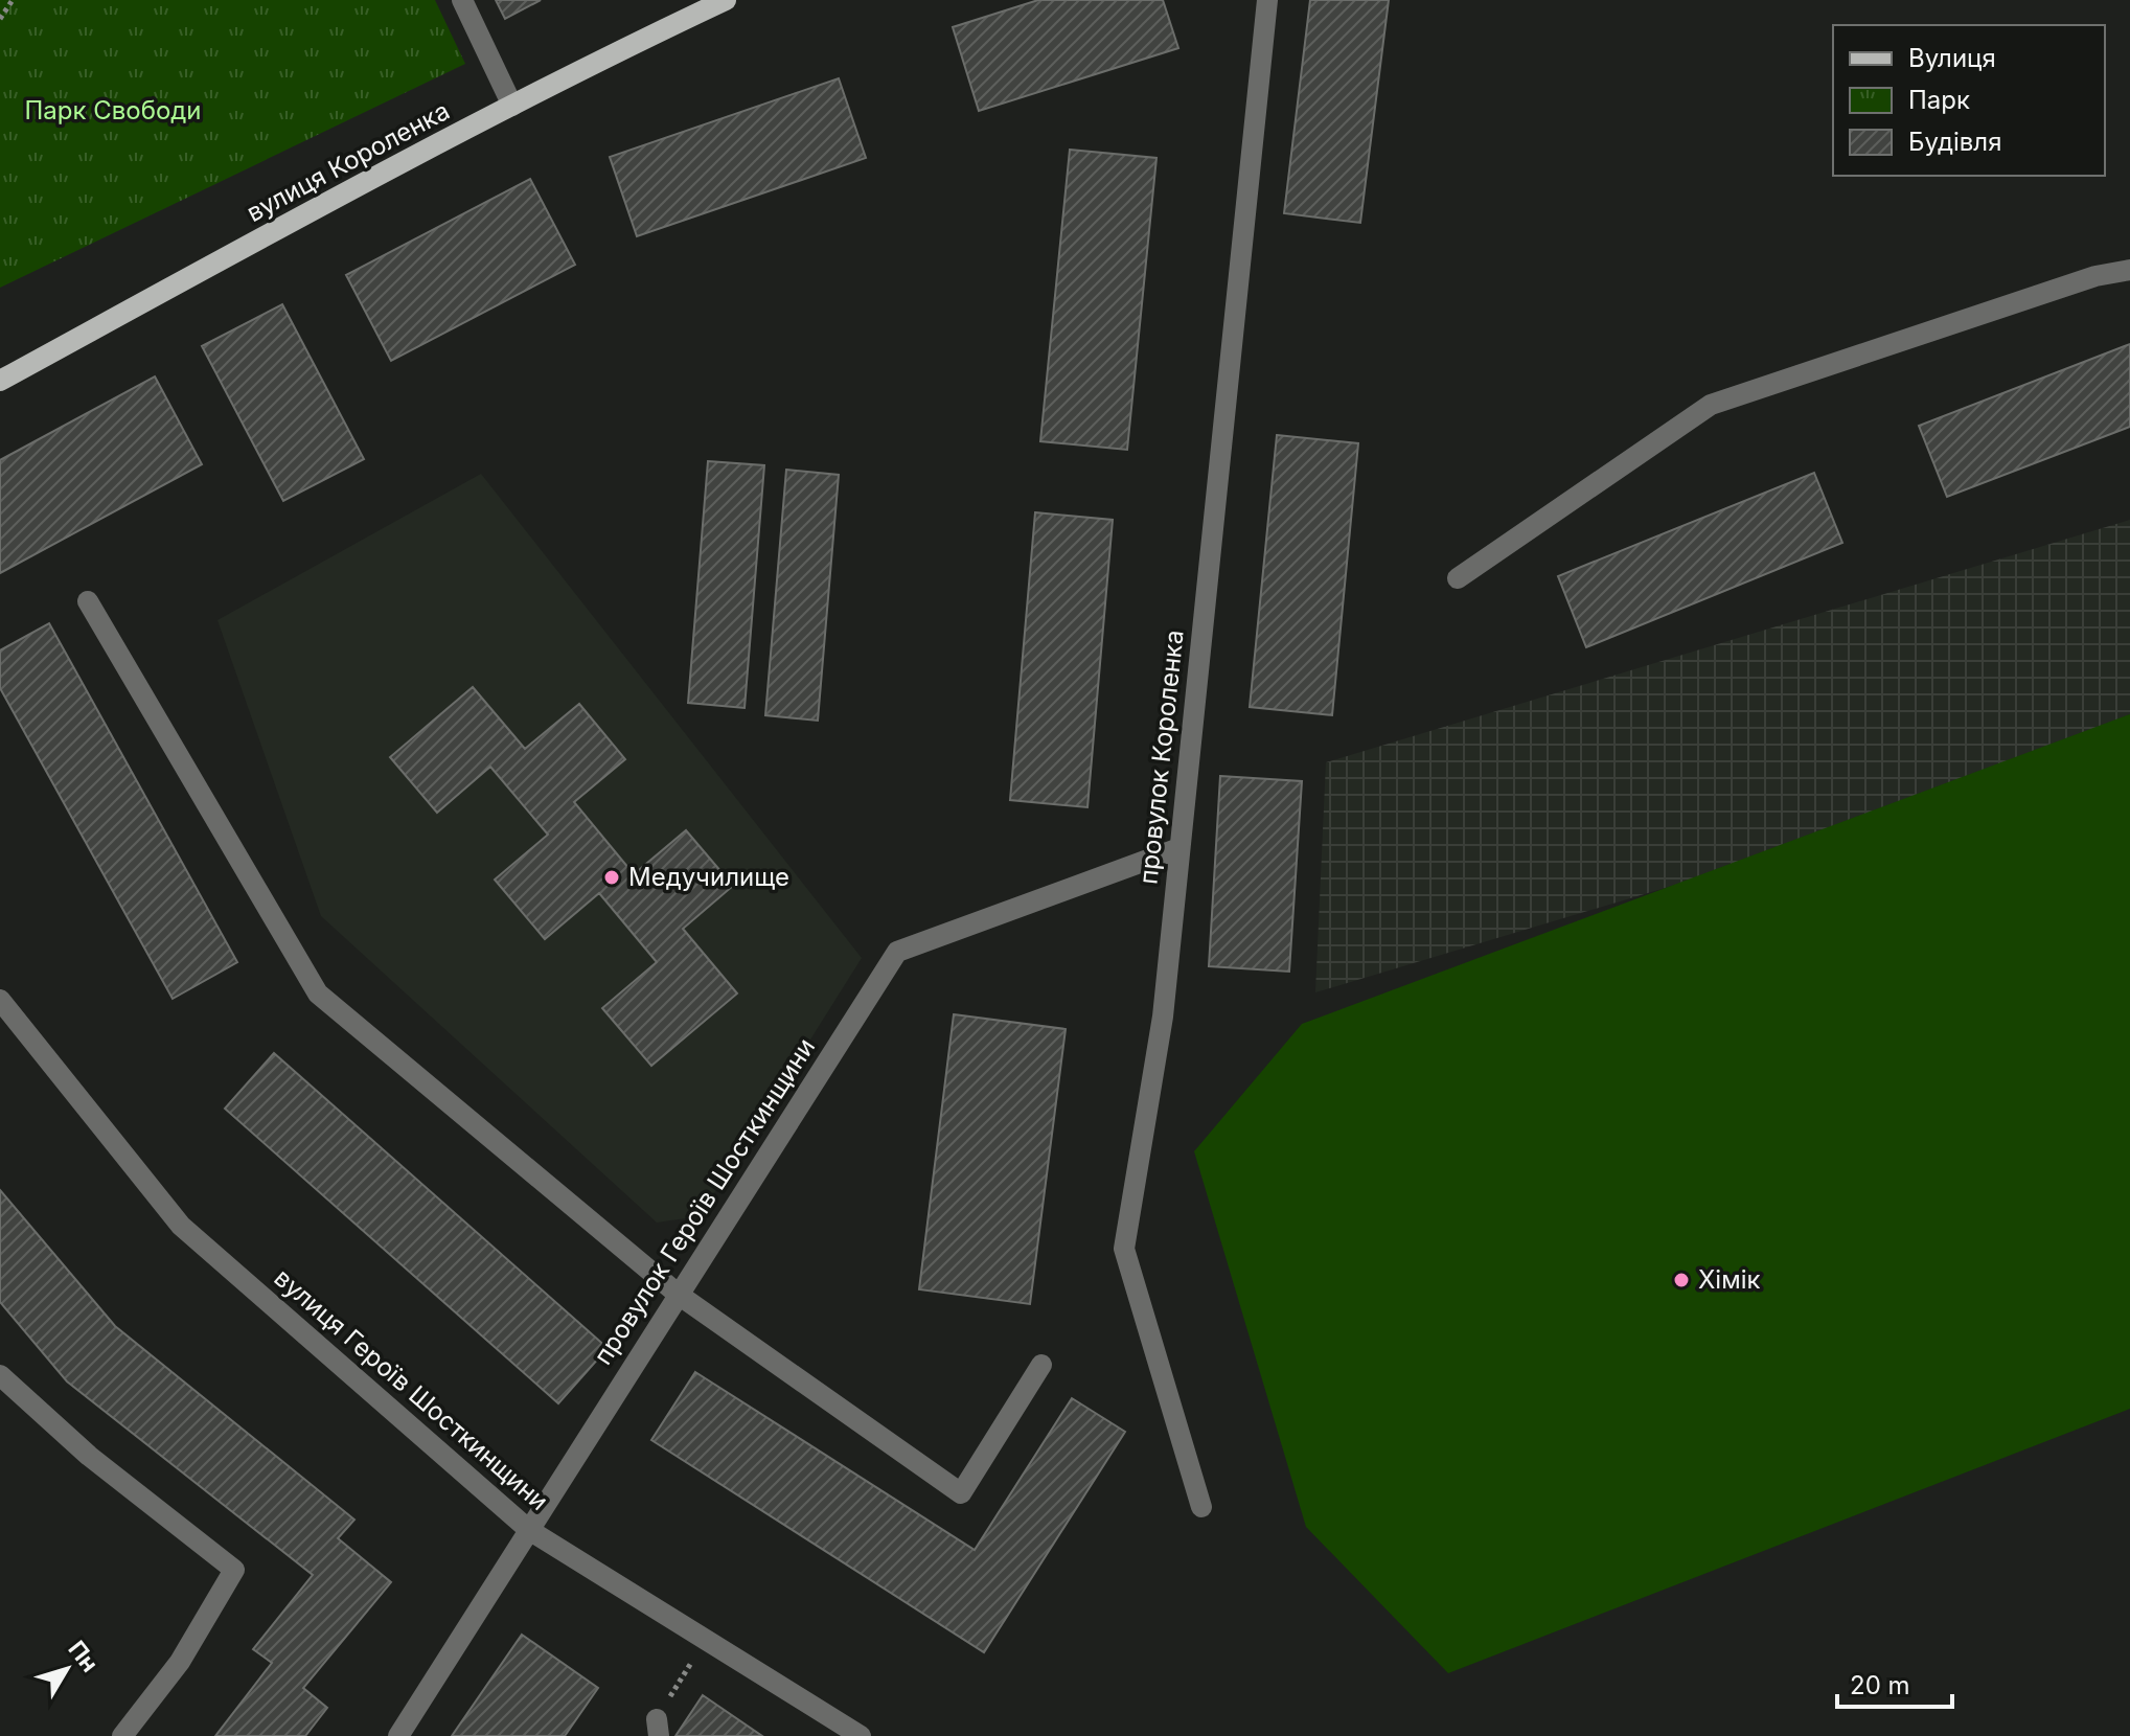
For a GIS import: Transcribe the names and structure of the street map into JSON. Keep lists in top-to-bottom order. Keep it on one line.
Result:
{"streets":{"main road":["вулиця Короленка"],"street":["провулок Короленка","провулок Героїв Шосткинщини","вулиця Героїв Шосткинщини"]},"crossings":[["провулок Короленка","провулок Героїв Шосткинщини"],["провулок Героїв Шосткинщини","вулиця Героїв Шосткинщини"]],"parks":["Парк Свободи"],"places":["Медучилище","Хімік"],"legend":["Вулиця","Парк","Будівля"],"scale_bar":"20 m","north":"top right"}
